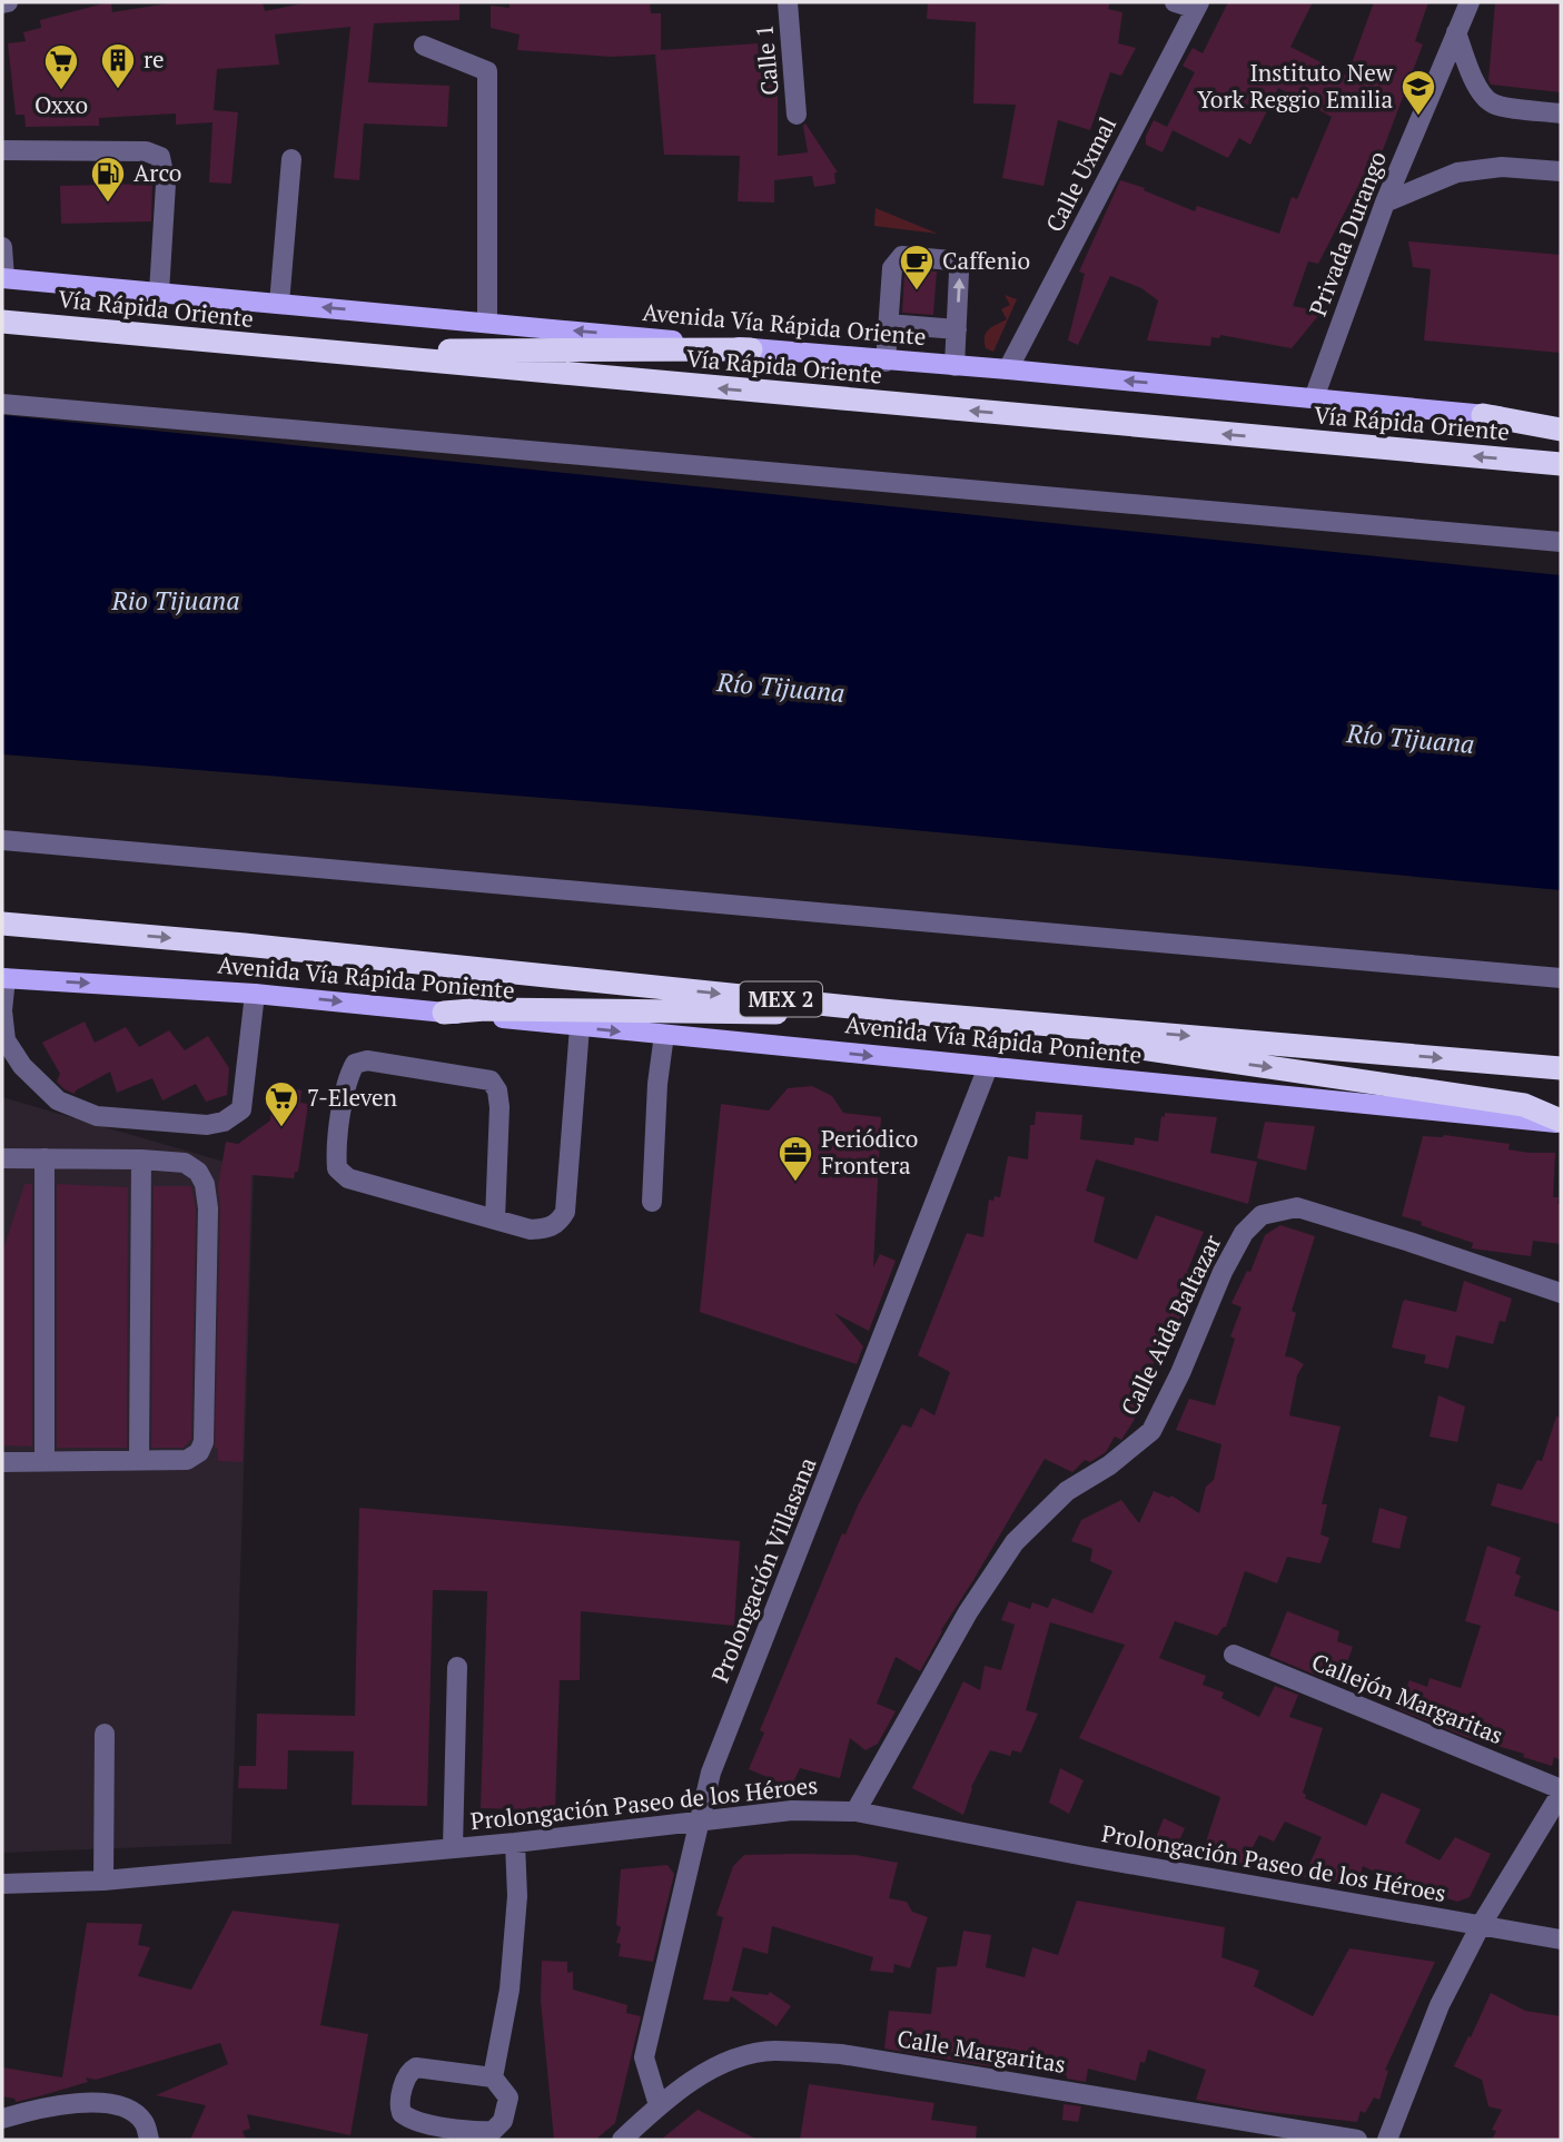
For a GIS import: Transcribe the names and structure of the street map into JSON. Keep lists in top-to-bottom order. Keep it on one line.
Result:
{"streets":{"highway":["Vía Rápida Oriente","Avenida Vía Rápida Poniente","MEX 2"],"main road":["Avenida Vía Rápida Oriente"],"street":["Calle 1","Calle Uxmal","Privada Durango","Calle Aida Baltazar","Prolongación Villasana","Callejón Margaritas","Prolongación Paseo de los Héroes","Calle Margaritas"]},"crossings":[["Calle Uxmal","Avenida Vía Rápida Oriente"],["Privada Durango","Avenida Vía Rápida Oriente"],["Avenida Vía Rápida Poniente","Prolongación Villasana"],["Calle Aida Baltazar","Prolongación Paseo de los Héroes"],["Prolongación Villasana","Prolongación Paseo de los Héroes"],["Prolongación Villasana","Calle Margaritas"]],"one_way":["Avenida Vía Rápida Oriente"],"water":["Rio Tijuana","Río Tijuana"],"places":{"building":["re"],"supermarket":["Oxxo","7-Eleven"],"school or university":["Instituto New York Reggio Emilia"],"fuel station":["Arco"],"cafe":["Caffenio"],"office":["Periódico Frontera"]}}
